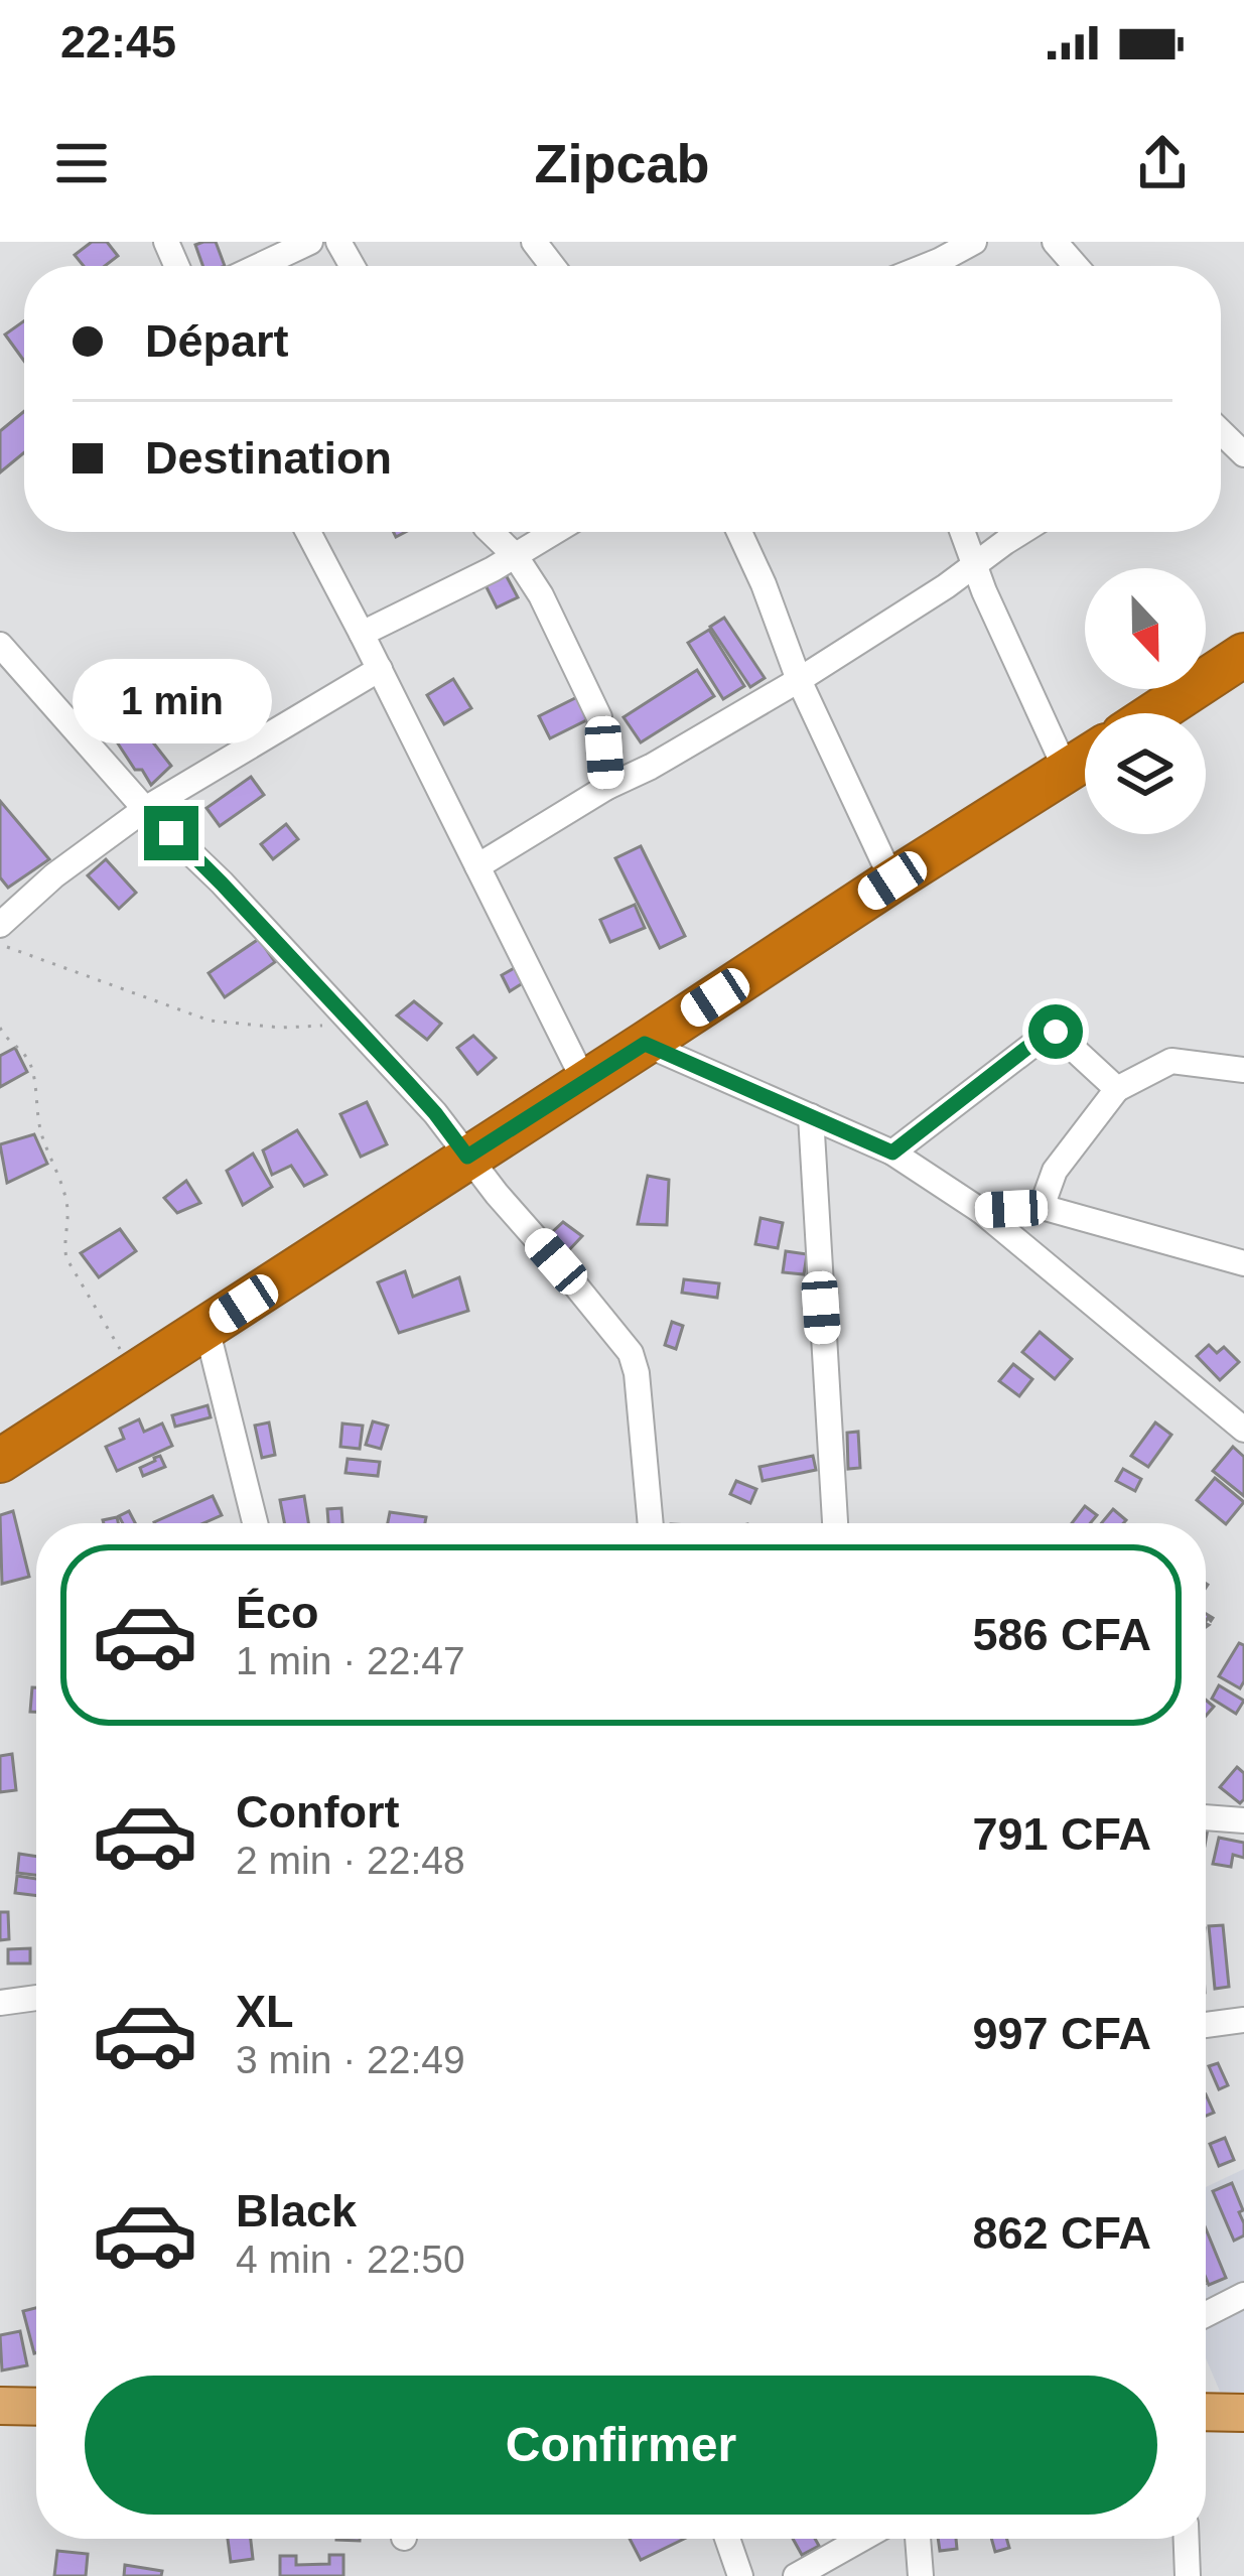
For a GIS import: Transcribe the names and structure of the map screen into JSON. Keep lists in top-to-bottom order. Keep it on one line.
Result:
{"north":"bottom","page":{"status":"22:45","header":"Zipcab","banner":["Départ","Destination"],"bubble":"1 min","list":[{"name":"Éco","note":"1 min · 22:47","value":"586 CFA"},{"name":"Confort","note":"2 min · 22:48","value":"791 CFA"},{"name":"XL","note":"3 min · 22:49","value":"997 CFA"},{"name":"Black","note":"4 min · 22:50","value":"862 CFA"}],"buttons":"Confirmer"}}
